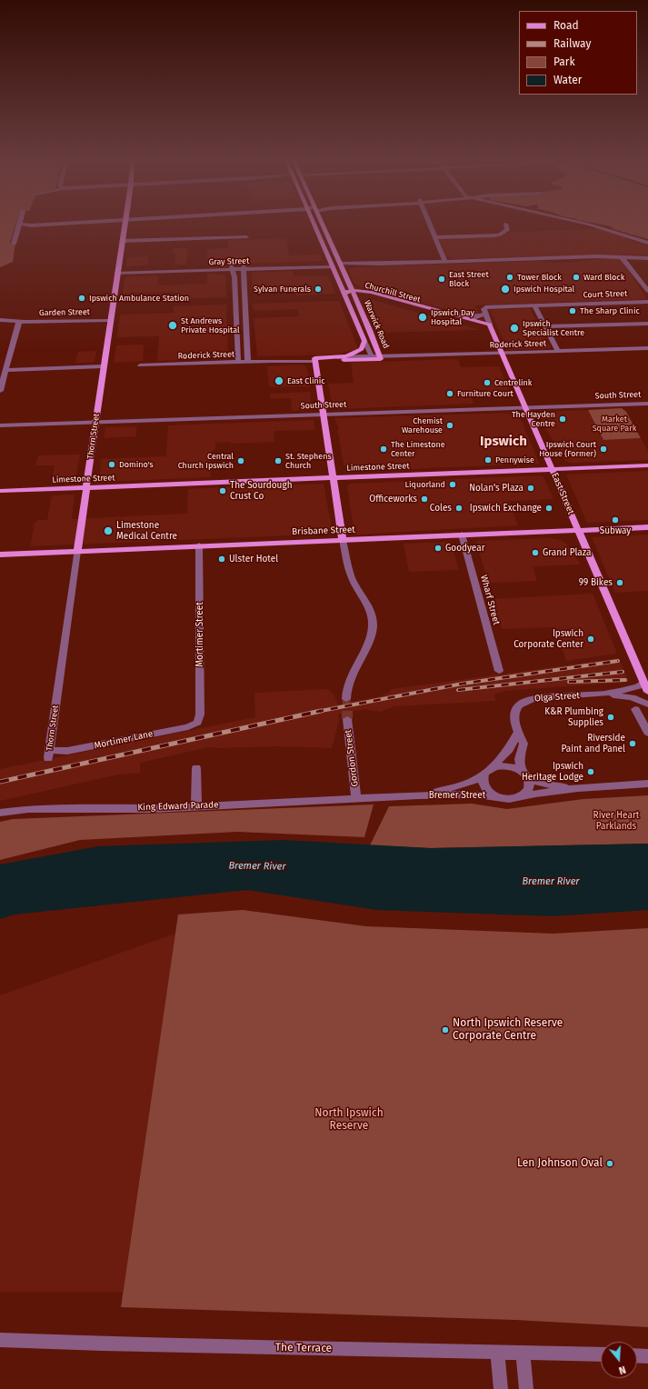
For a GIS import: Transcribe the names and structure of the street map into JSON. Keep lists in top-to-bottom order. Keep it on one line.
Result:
{"streets":{"main road":["Gray Street","Churchill Street","Warwick Road","Roderick Street","Thorn Street","Limestone Street","East Street","Brisbane Street"],"street":["Court Street","Garden Street","South Street","Wharf Street","Mortimer Street","Olga Street","Mortimer Lane","Gordon Street","Bremer Street","King Edward Parade","The Terrace"]},"crossings":[["Gray Street","Warwick Road"],["Gray Street","Thorn Street"],["Churchill Street","Warwick Road"],["Churchill Street","East Street"],["Court Street","East Street"],["Garden Street","Thorn Street"],["Warwick Road","Roderick Street"],["Roderick Street","East Street"],["South Street","Thorn Street"],["South Street","East Street"],["Thorn Street","Limestone Street"],["Thorn Street","Brisbane Street"],["Thorn Street","Mortimer Lane"],["Limestone Street","East Street"],["East Street","Brisbane Street"],["East Street","Olga Street"],["Brisbane Street","Wharf Street"],["Brisbane Street","Mortimer Street"],["Mortimer Street","Mortimer Lane"],["Olga Street","Bremer Street"],["Gordon Street","Bremer Street"],["Gordon Street","King Edward Parade"],["Bremer Street","King Edward Parade"]],"districts":["Ipswich"],"water":["Bremer River"],"parks":["Market Square Park","River Heart Parklands","North Ipswich Reserve"],"places":["Tower Block","Ward Block","East Street Block","Sylvan Funerals","Ipswich Hospital","Ipswich Ambulance Station","The Sharp Clinic","Ipswich Day Hospital","St Andrews Private Hospital","Ipswich Specialist Centre","East Clinic","Centrelink","Furniture Court","The Hayden Centre","Chemist Warehouse","The Limestone Center","Ipswich Court House (Former)","Pennywise","Central Church Ipswich","St. Stephens Church","Domino's","Liquorland","Nolan's Plaza","The Sourdough Crust Co","Officeworks","Coles","Ipswich Exchange","Subway","Limestone Medical Centre","Goodyear","Grand Plaza","Ulster Hotel","99 Bikes","Ipswich Corporate Center","K&R Plumbing Supplies","Riverside Paint and Panel","Ipswich Heritage Lodge","North Ipswich Reserve Corporate Centre","Len Johnson Oval"],"legend":["Road","Railway","Park","Water"],"north":"bottom"}
